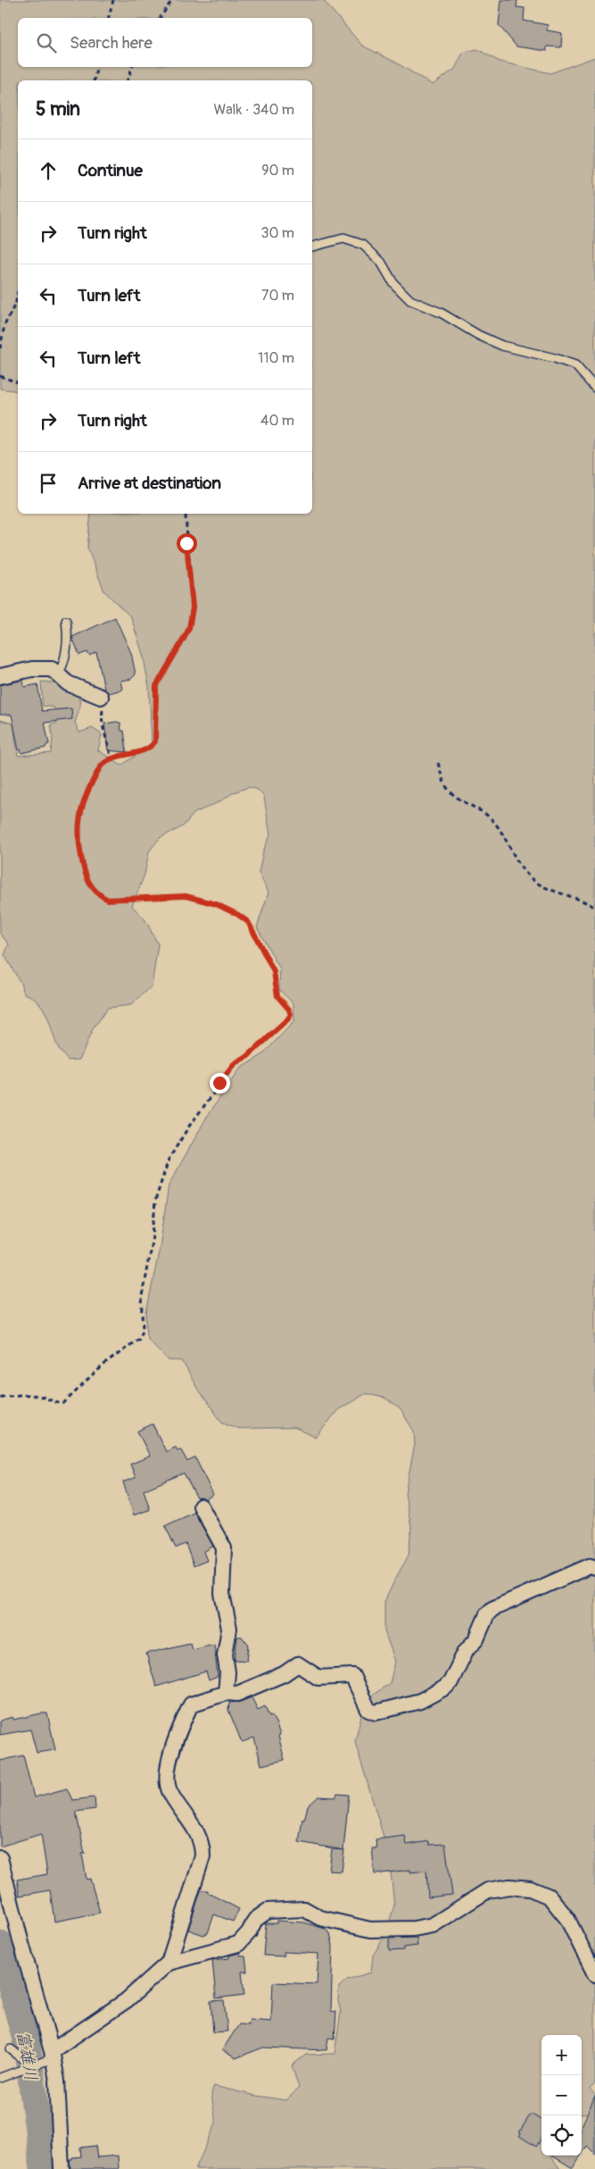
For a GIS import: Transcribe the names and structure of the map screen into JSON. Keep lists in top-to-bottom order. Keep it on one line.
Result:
{"water":["富雄川"],"page":{"search":"Search here","heading":["5 min","Walk · 340 m"],"list":[["Continue","90 m"],["Turn right","30 m"],["Turn left","70 m"],["Turn left","110 m"],["Turn right","40 m"],"Arrive at destination"],"map_buttons":["+","−"]}}
